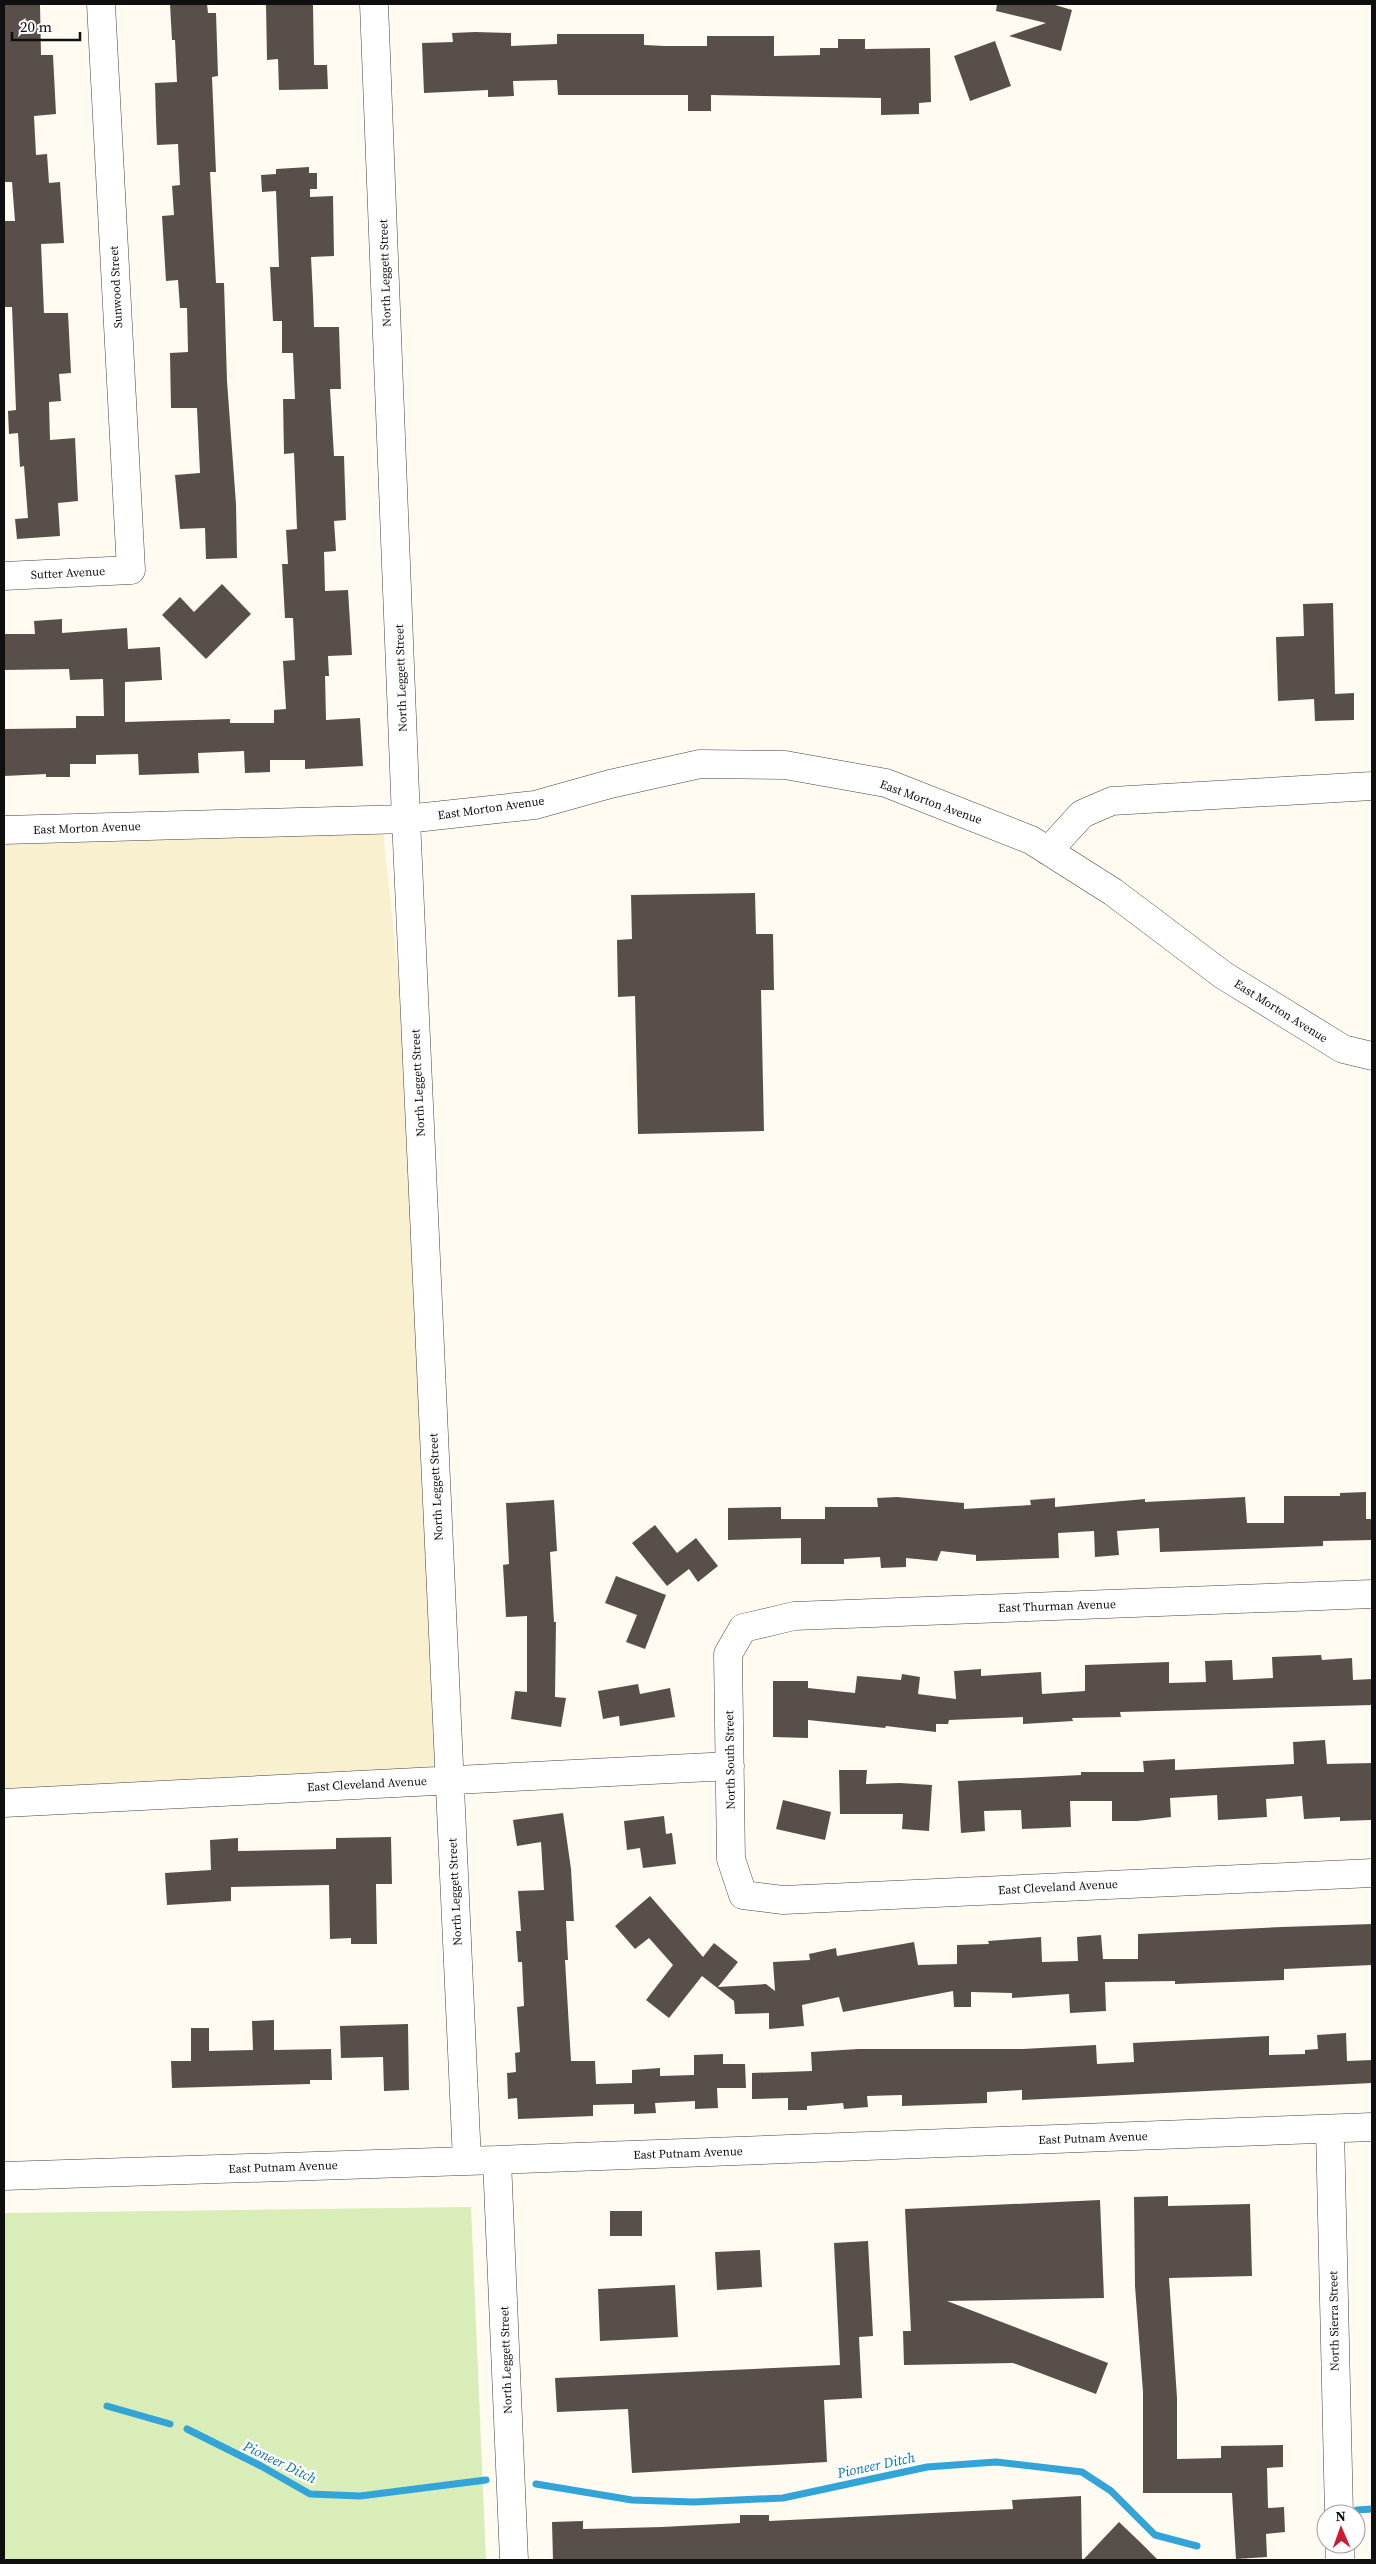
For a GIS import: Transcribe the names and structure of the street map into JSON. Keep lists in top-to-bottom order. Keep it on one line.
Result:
{"streets":{"street":["North Leggett Street","Sunwood Street","Sutter Avenue","East Morton Avenue","East Thurman Avenue","North South Street","East Cleveland Avenue","East Putnam Avenue","North Sierra Street"]},"crossings":[["North Leggett Street","East Morton Avenue"],["North Leggett Street","East Cleveland Avenue"],["North Leggett Street","East Putnam Avenue"],["Sunwood Street","Sutter Avenue"],["East Thurman Avenue","North South Street"],["North South Street","East Cleveland Avenue"],["East Putnam Avenue","North Sierra Street"]],"water":["Pioneer Ditch"],"scale_bar":"20 m","north":"top"}
